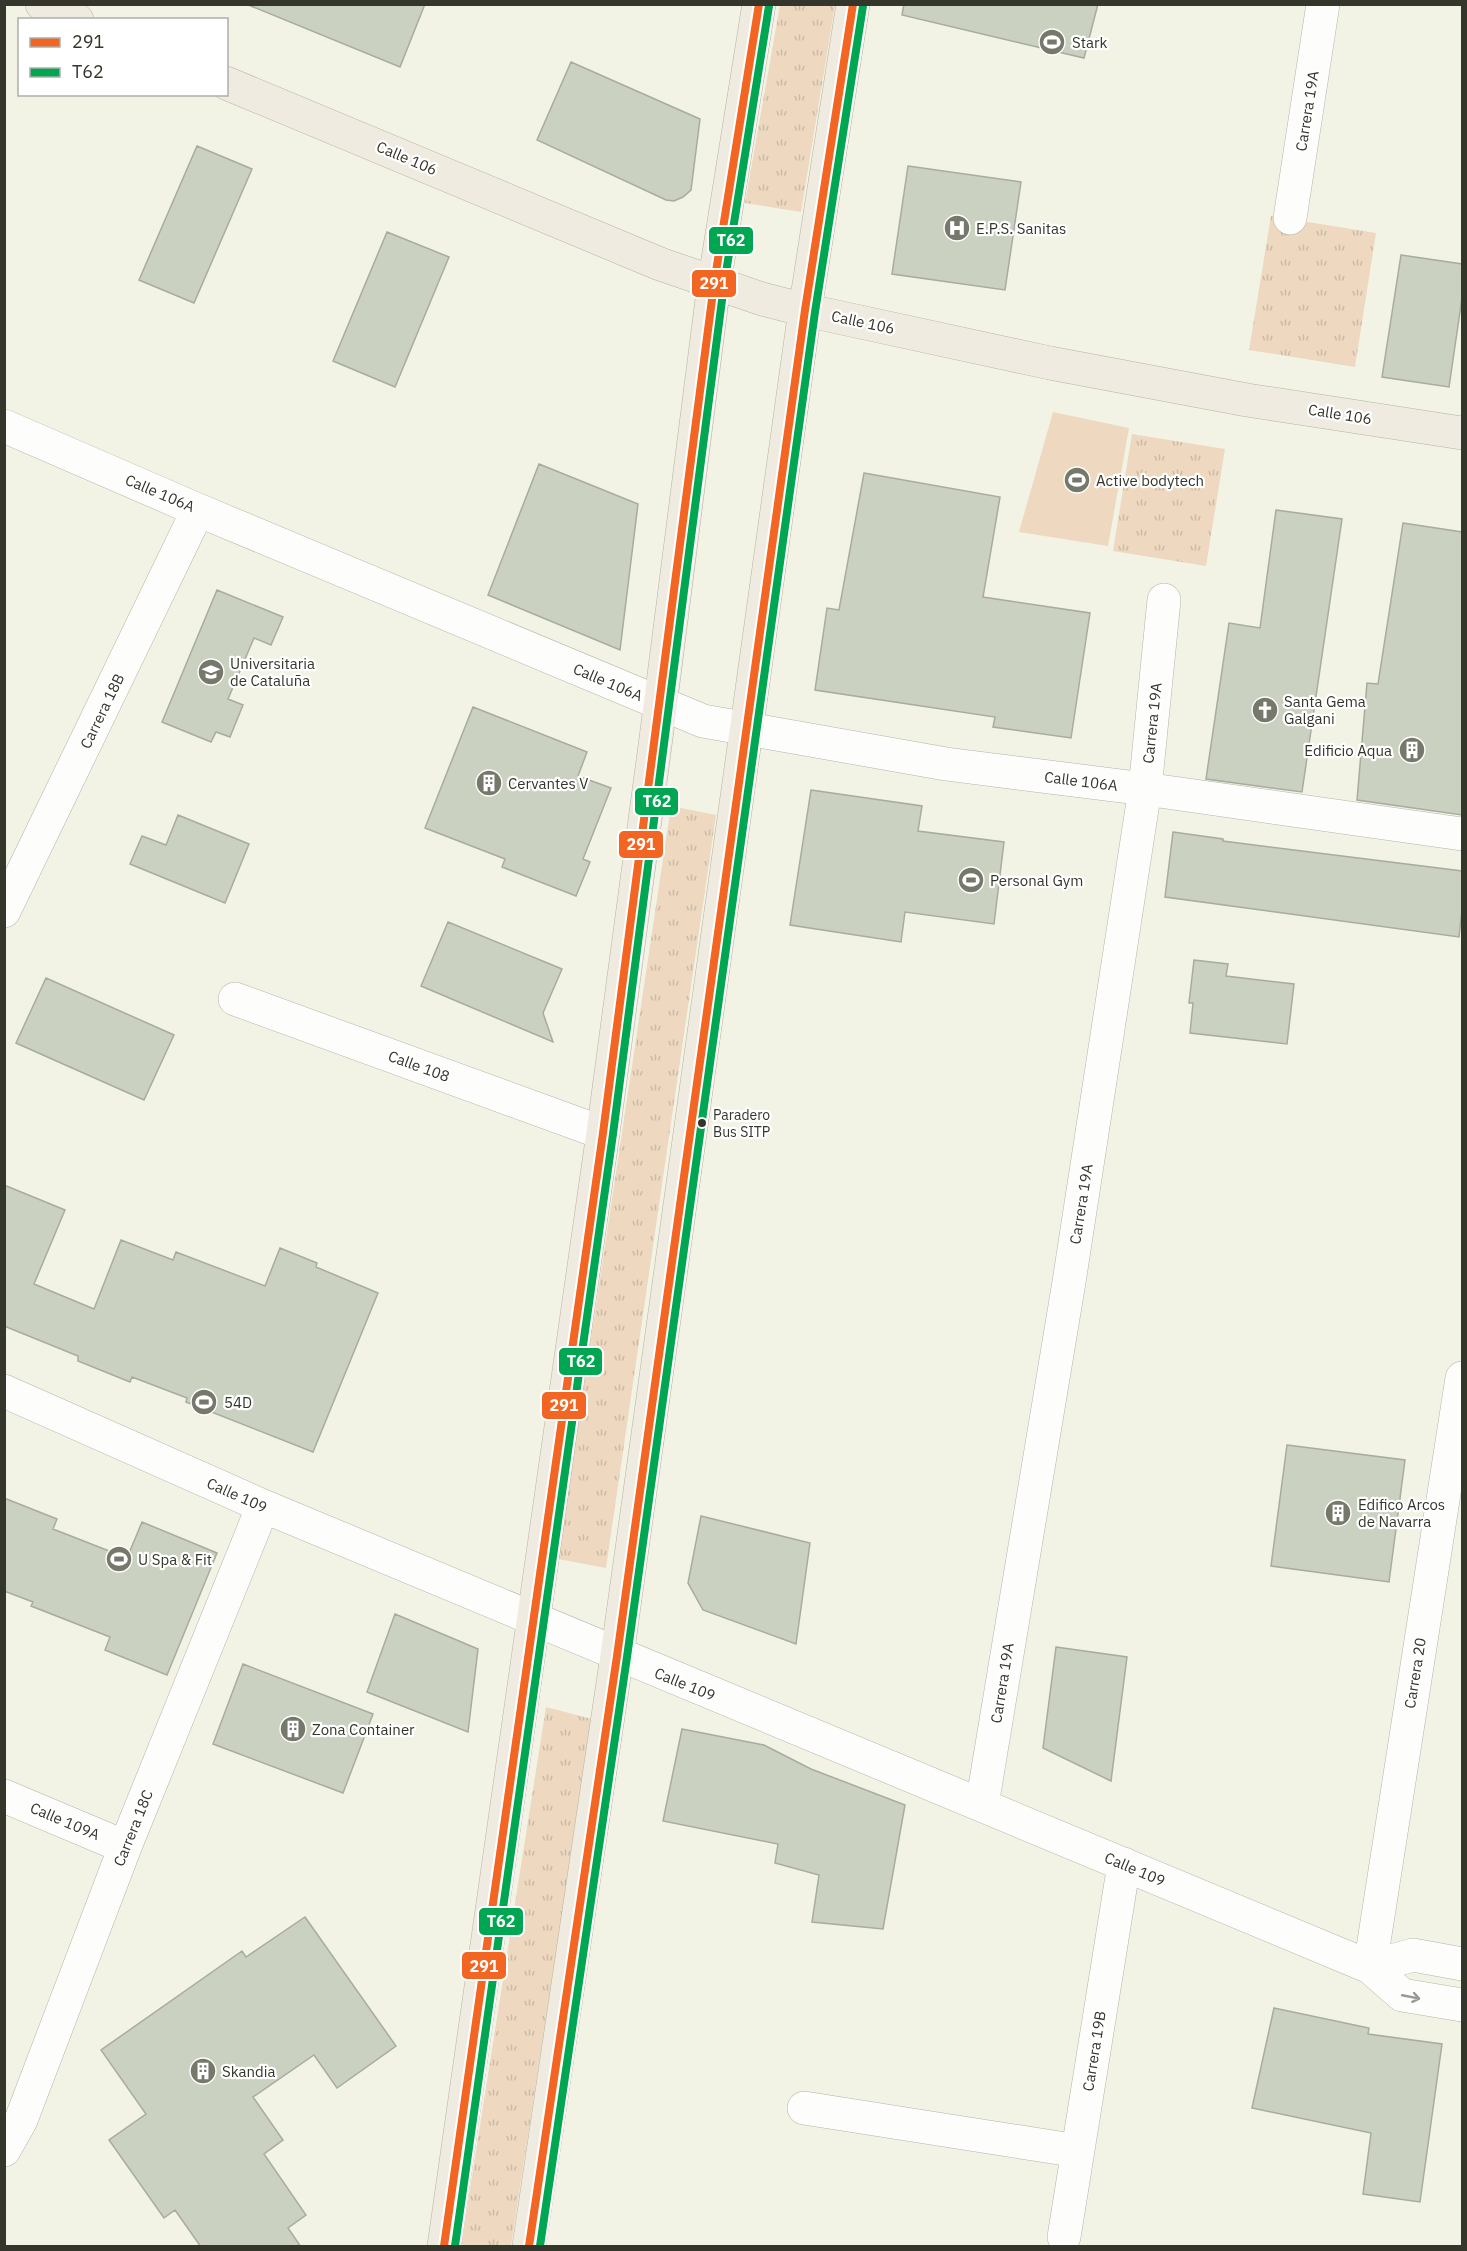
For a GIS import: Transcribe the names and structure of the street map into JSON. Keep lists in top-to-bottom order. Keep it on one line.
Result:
{"streets":{"main road":["Calle 106"],"street":["Carrera 19A","Calle 106A","Carrera 18B","Calle 108","Calle 109","Carrera 20","Calle 109A","Carrera 18C","Carrera 19B"]},"crossings":[["Carrera 19A","Calle 106A"],["Carrera 19A","Calle 109"],["Calle 106A","Carrera 18B"],["Calle 109","Carrera 20"],["Calle 109","Carrera 18C"],["Calle 109","Carrera 19B"],["Calle 109A","Carrera 18C"]],"places":{"sports":["Stark","Active bodytech","Personal Gym","54D","U Spa & Fit"],"hospital":["E.P.S. Sanitas"],"school or university":["Universitaria de Cataluña"],"church":["Santa Gema Galgani"],"building":["Edificio Aqua","Cervantes V","Edifico Arcos de Navarra","Zona Container","Skandia"],"other":["Paradero Bus SITP"]},"lines":["transit line 291","transit line T62"],"legend":["291","T62"]}
